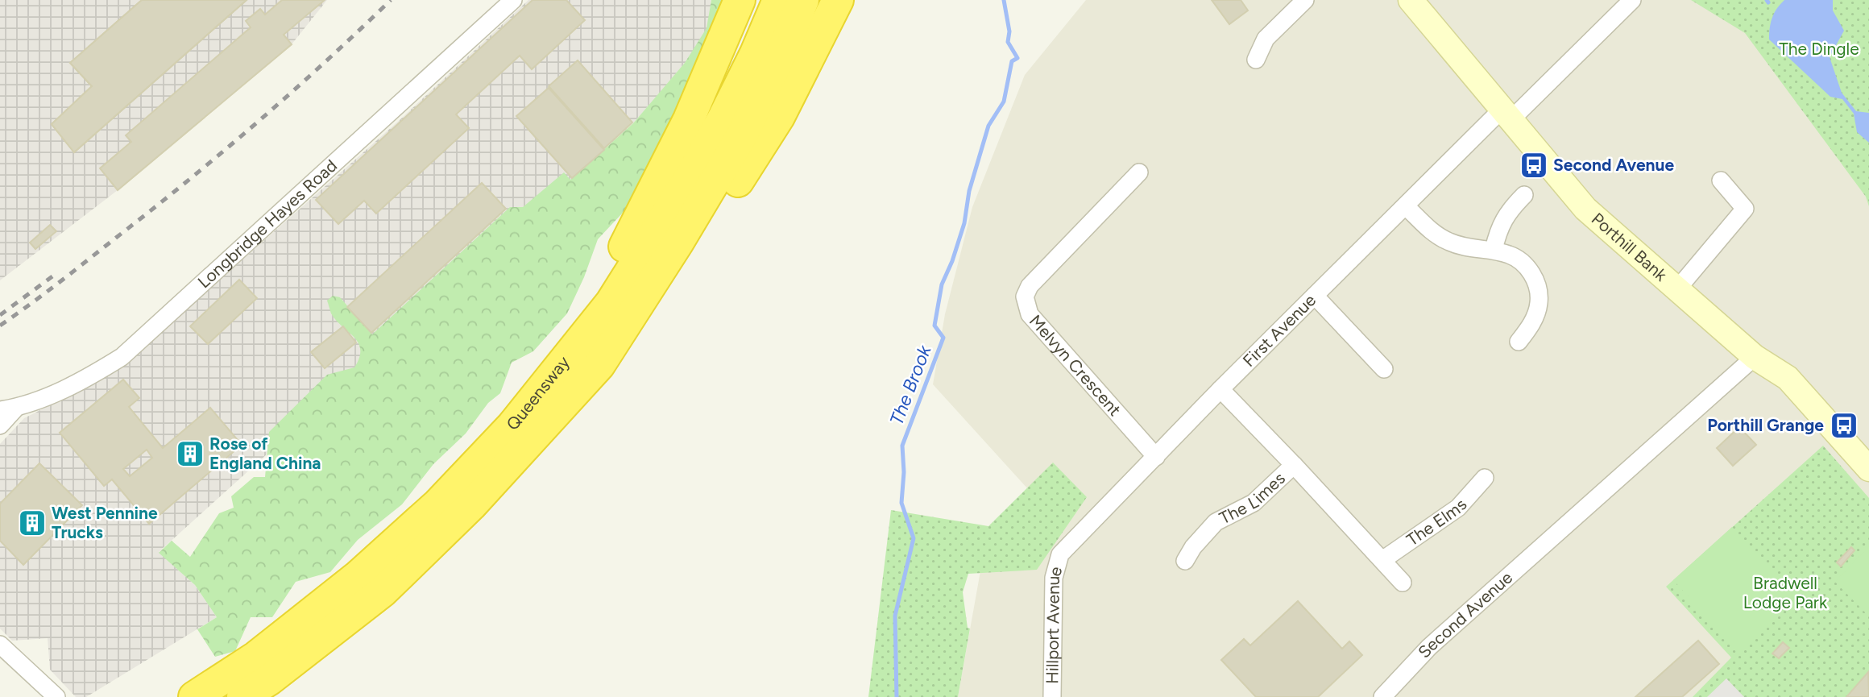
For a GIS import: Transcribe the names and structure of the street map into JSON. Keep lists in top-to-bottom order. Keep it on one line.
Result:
{"streets":{"highway":["Queensway"],"main road":["Porthill Bank"],"street":["Longbridge Hayes Road","First Avenue","Melvyn Crescent","The Limes","The Elms","Second Avenue","Hillport Avenue"]},"crossings":[["Porthill Bank","First Avenue"],["Porthill Bank","Second Avenue"],["First Avenue","Melvyn Crescent"],["First Avenue","The Limes"],["First Avenue","Hillport Avenue"]],"water":["The Brook"],"parks":["The Dingle","Bradwell Lodge Park"],"places":{"bus stop":["Second Avenue","Porthill Grange"],"building":["Rose of England China","West Pennine Trucks"]}}
